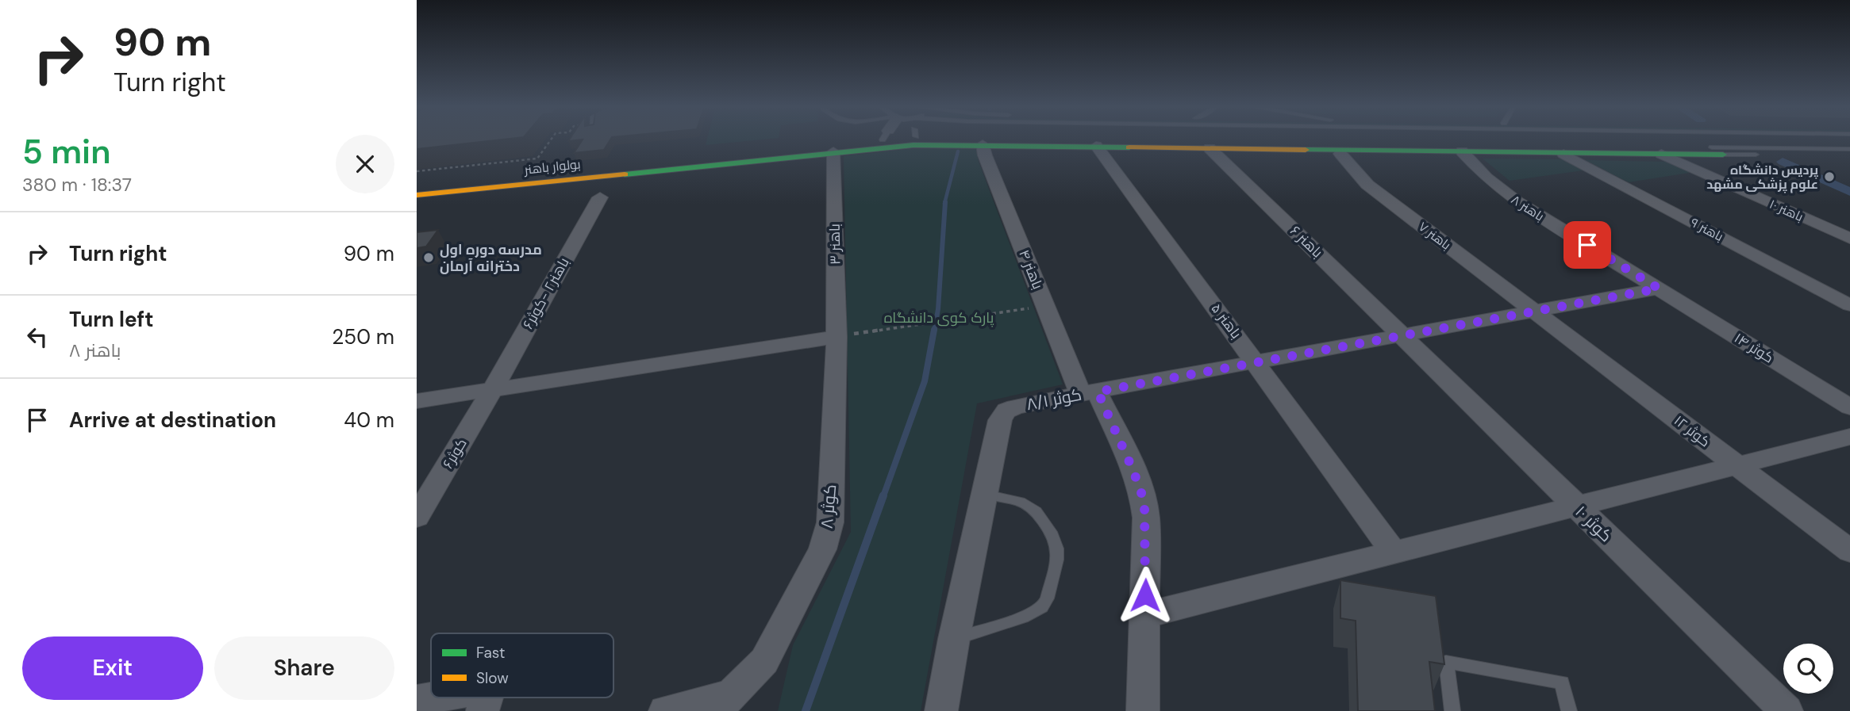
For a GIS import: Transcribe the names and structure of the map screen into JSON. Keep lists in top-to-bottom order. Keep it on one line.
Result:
{"streets":{"street":["بولوار باهنر","باهنر ۸","باهنر ۱۰","باهنر ۹","باهنر ۷","باهنر ۶","باهنر ۳","باهنر ۴","باهنر۲ -کوثر۶","باهنر ۵","کوثر ۱۴","کوثر ۸/۱","کوثر ۱۲","کوثر۶","کوثر ۸","کوثر ۱۰"]},"crossings":[["بولوار باهنر","باهنر ۸"],["بولوار باهنر","باهنر ۱۰"],["بولوار باهنر","باهنر ۹"],["بولوار باهنر","باهنر ۶"],["بولوار باهنر","باهنر ۳"],["بولوار باهنر","باهنر ۴"],["بولوار باهنر","باهنر ۵"],["باهنر ۸","کوثر ۱۴"],["باهنر ۷","کوثر ۱۲"],["باهنر ۶","کوثر ۱۰"],["باهنر ۳","کوثر ۸"],["باهنر ۴","کوثر ۸/۱"],["باهنر۲ -کوثر۶","کوثر۶"]],"parks":["پارک کوی دانشگاه"],"places":["پردیس دانشگاه علوم پزشکی مشهد","مدرسه دوره اول دخترانه آرمان"],"legend":["Fast","Slow"],"page":{"turn":["90 m","Turn right"],"heading":["5 min","380 m · 18:37"],"list":[{"name":"Turn right","value":"90 m"},{"name":"Turn left","note":"باهنر ۸","value":"250 m"},{"name":"Arrive at destination","value":"40 m"}],"buttons":["Exit","Share"]}}
